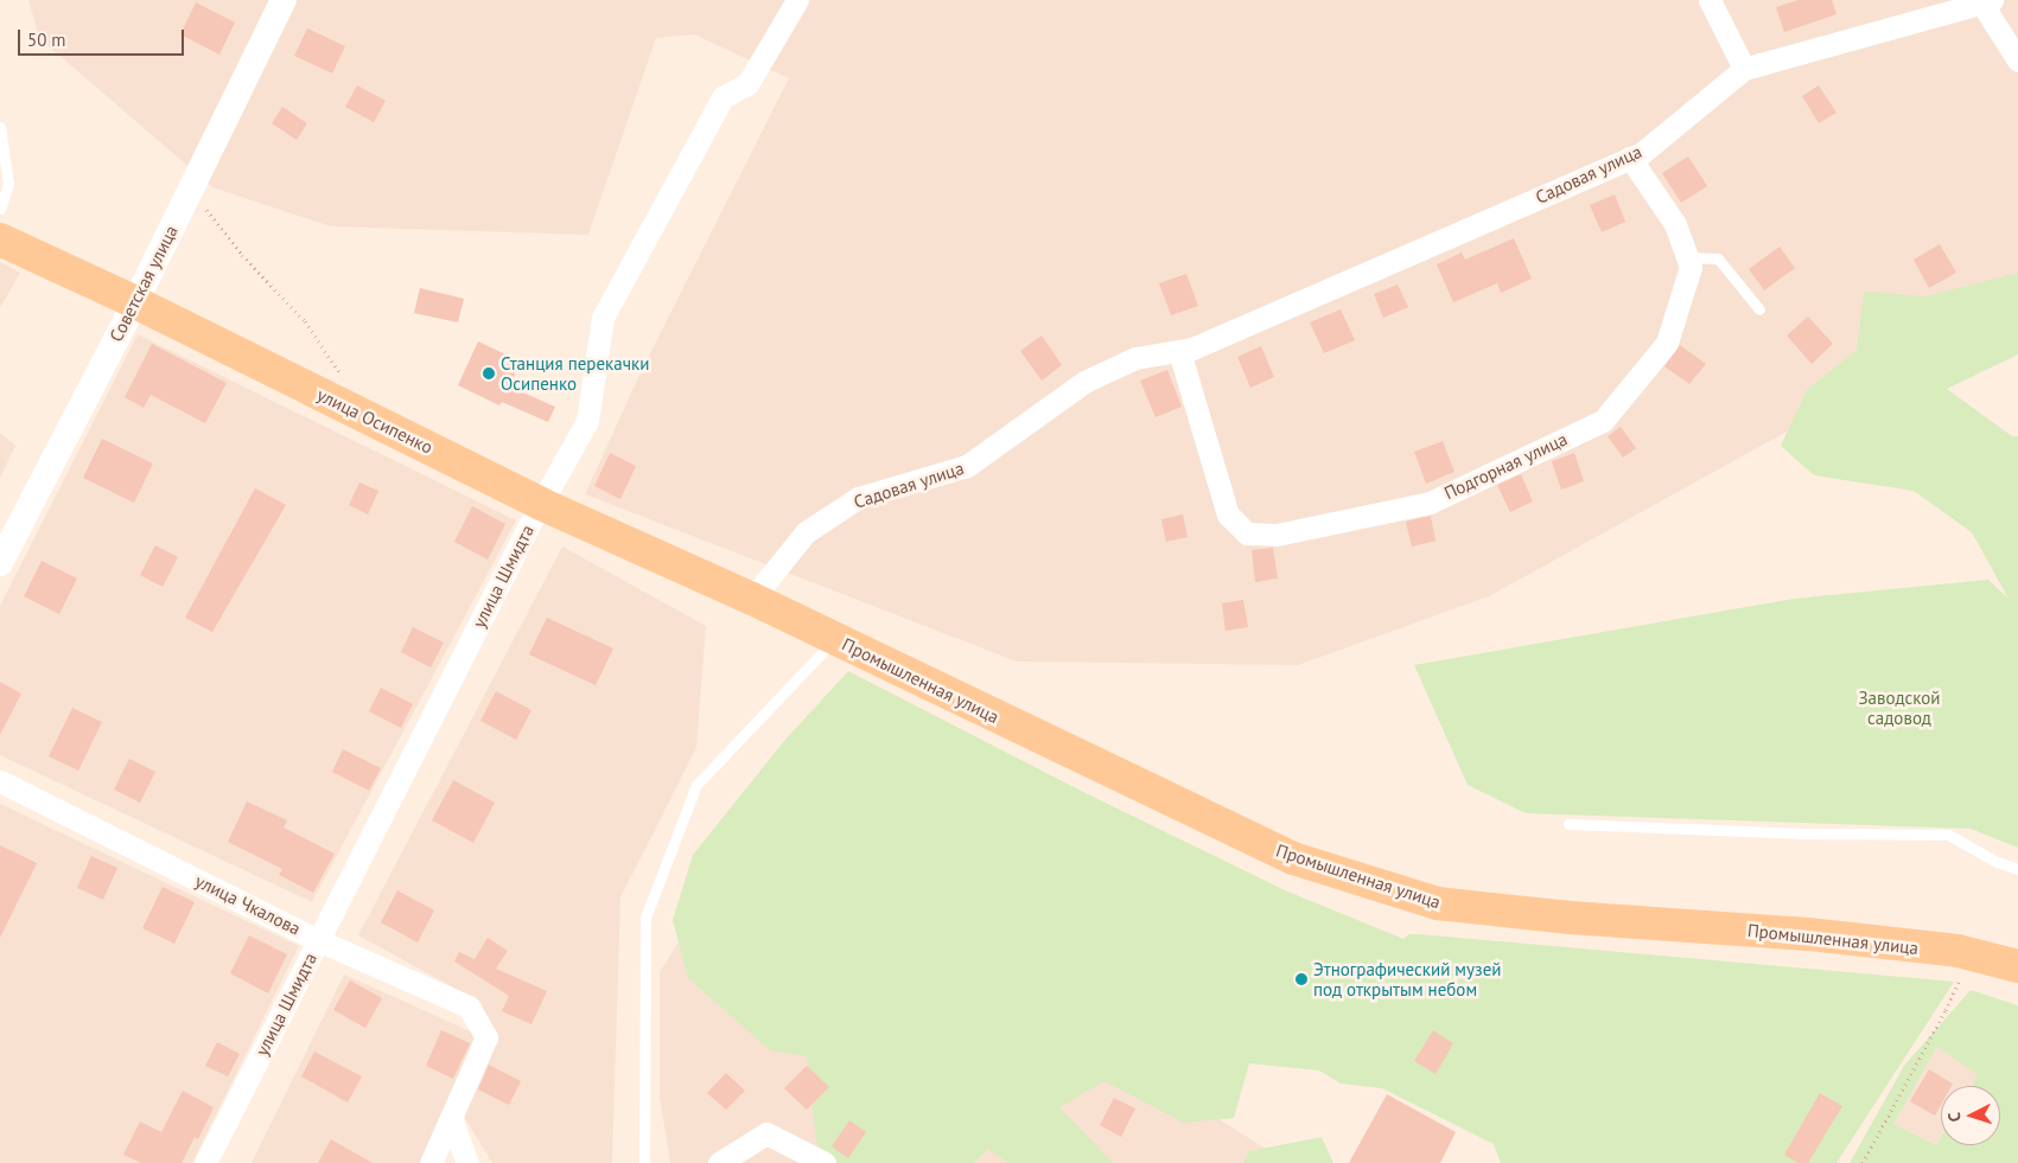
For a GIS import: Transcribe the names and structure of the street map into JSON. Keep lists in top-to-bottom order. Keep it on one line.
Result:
{"streets":{"main road":["улица Осипенко","Промышленная улица"],"street":["Садовая улица","Советская улица","Подгорная улица","улица Шмидта","улица Чкалова"]},"crossings":[["Садовая улица","улица Осипенко"],["Садовая улица","Подгорная улица"],["Садовая улица","Промышленная улица"],["Советская улица","улица Осипенко"],["улица Осипенко","улица Шмидта"],["улица Осипенко","Промышленная улица"],["улица Шмидта","улица Чкалова"]],"parks":["Заводской садовод"],"places":["Станция перекачки Осипенко","Этнографический музей под открытым небом"],"scale_bar":"50 m","north":"left"}
